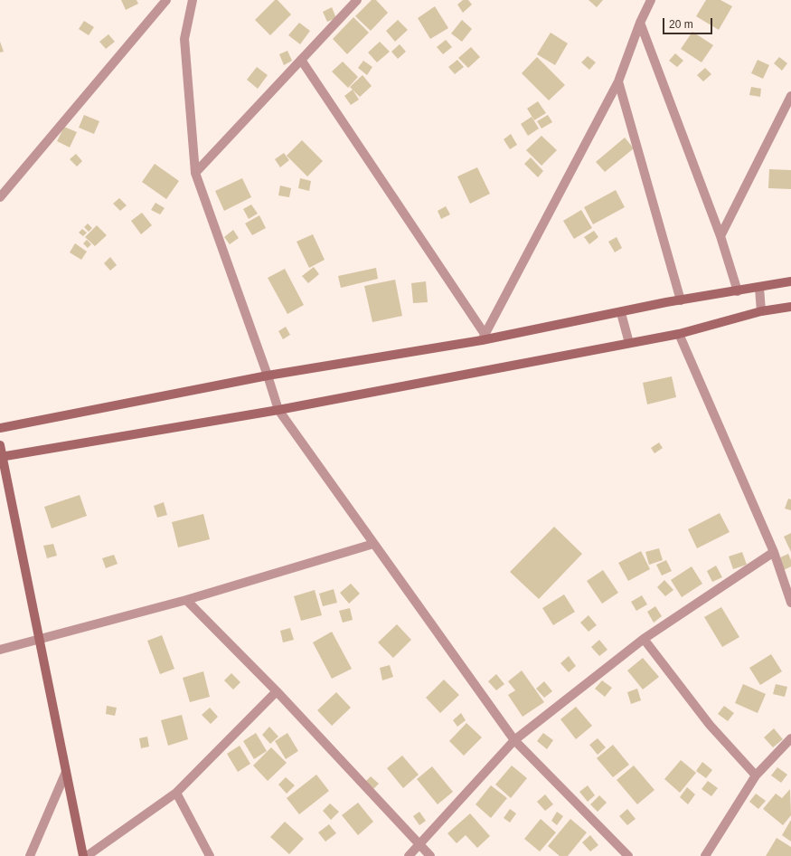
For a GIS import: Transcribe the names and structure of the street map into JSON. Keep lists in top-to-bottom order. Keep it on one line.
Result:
{"scale_bar":"20 m"}
